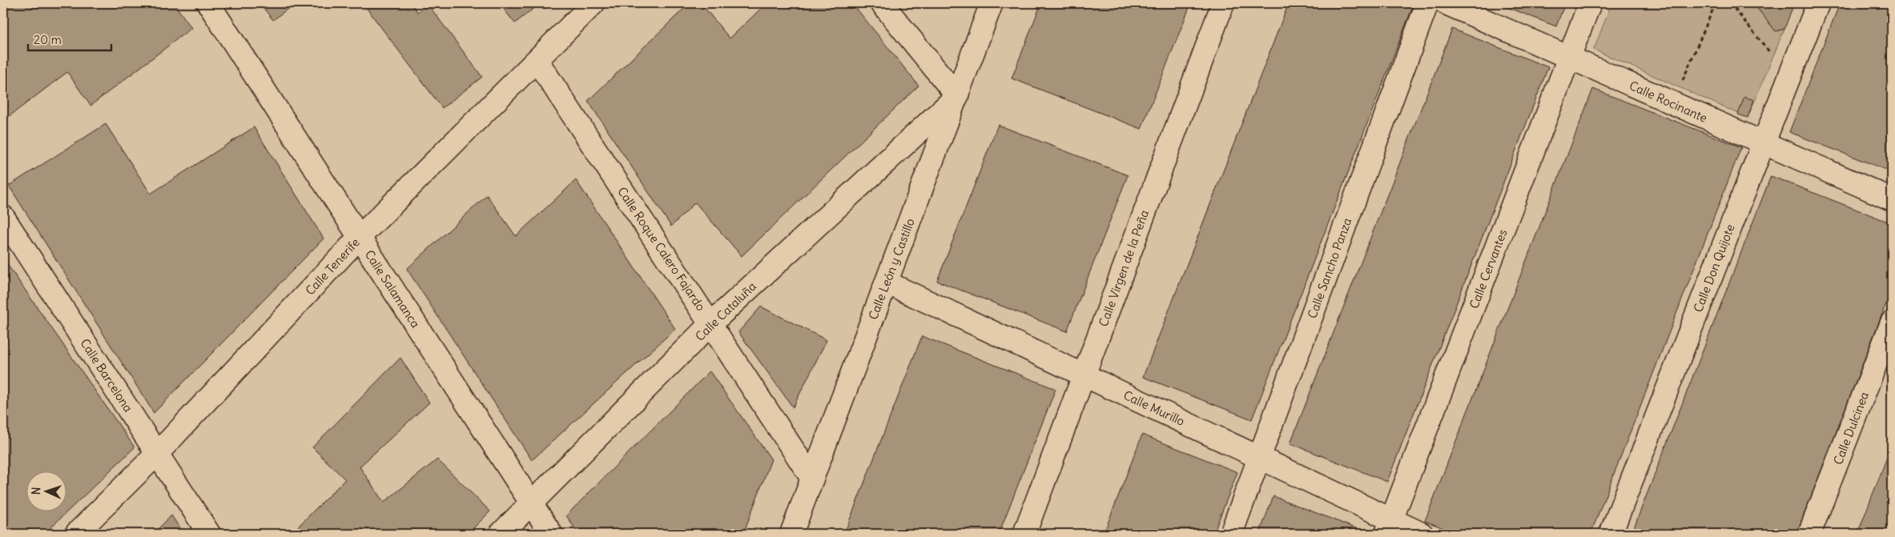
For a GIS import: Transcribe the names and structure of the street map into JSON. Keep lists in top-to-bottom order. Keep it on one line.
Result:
{"streets":{"street":["Calle Rocinante","Calle Roque Calero Fajardo","Calle Tenerife","Calle Virgen de la Peña","Calle Sancho Panza","Calle Don Quijote","Calle León y Castillo","Calle Cervantes","Calle Salamanca","Calle Cataluña","Calle Barcelona","Calle Murillo","Calle Dulcinea"]},"crossings":[["Calle Rocinante","Calle Don Quijote"],["Calle Rocinante","Calle Cervantes"],["Calle Roque Calero Fajardo","Calle Tenerife"],["Calle Roque Calero Fajardo","Calle León y Castillo"],["Calle Roque Calero Fajardo","Calle Cataluña"],["Calle Tenerife","Calle Salamanca"],["Calle Tenerife","Calle Barcelona"],["Calle Virgen de la Peña","Calle Murillo"],["Calle Sancho Panza","Calle Murillo"],["Calle León y Castillo","Calle Cataluña"],["Calle León y Castillo","Calle Murillo"],["Calle Cervantes","Calle Murillo"],["Calle Salamanca","Calle Cataluña"]],"scale_bar":"20 m","north":"left"}
